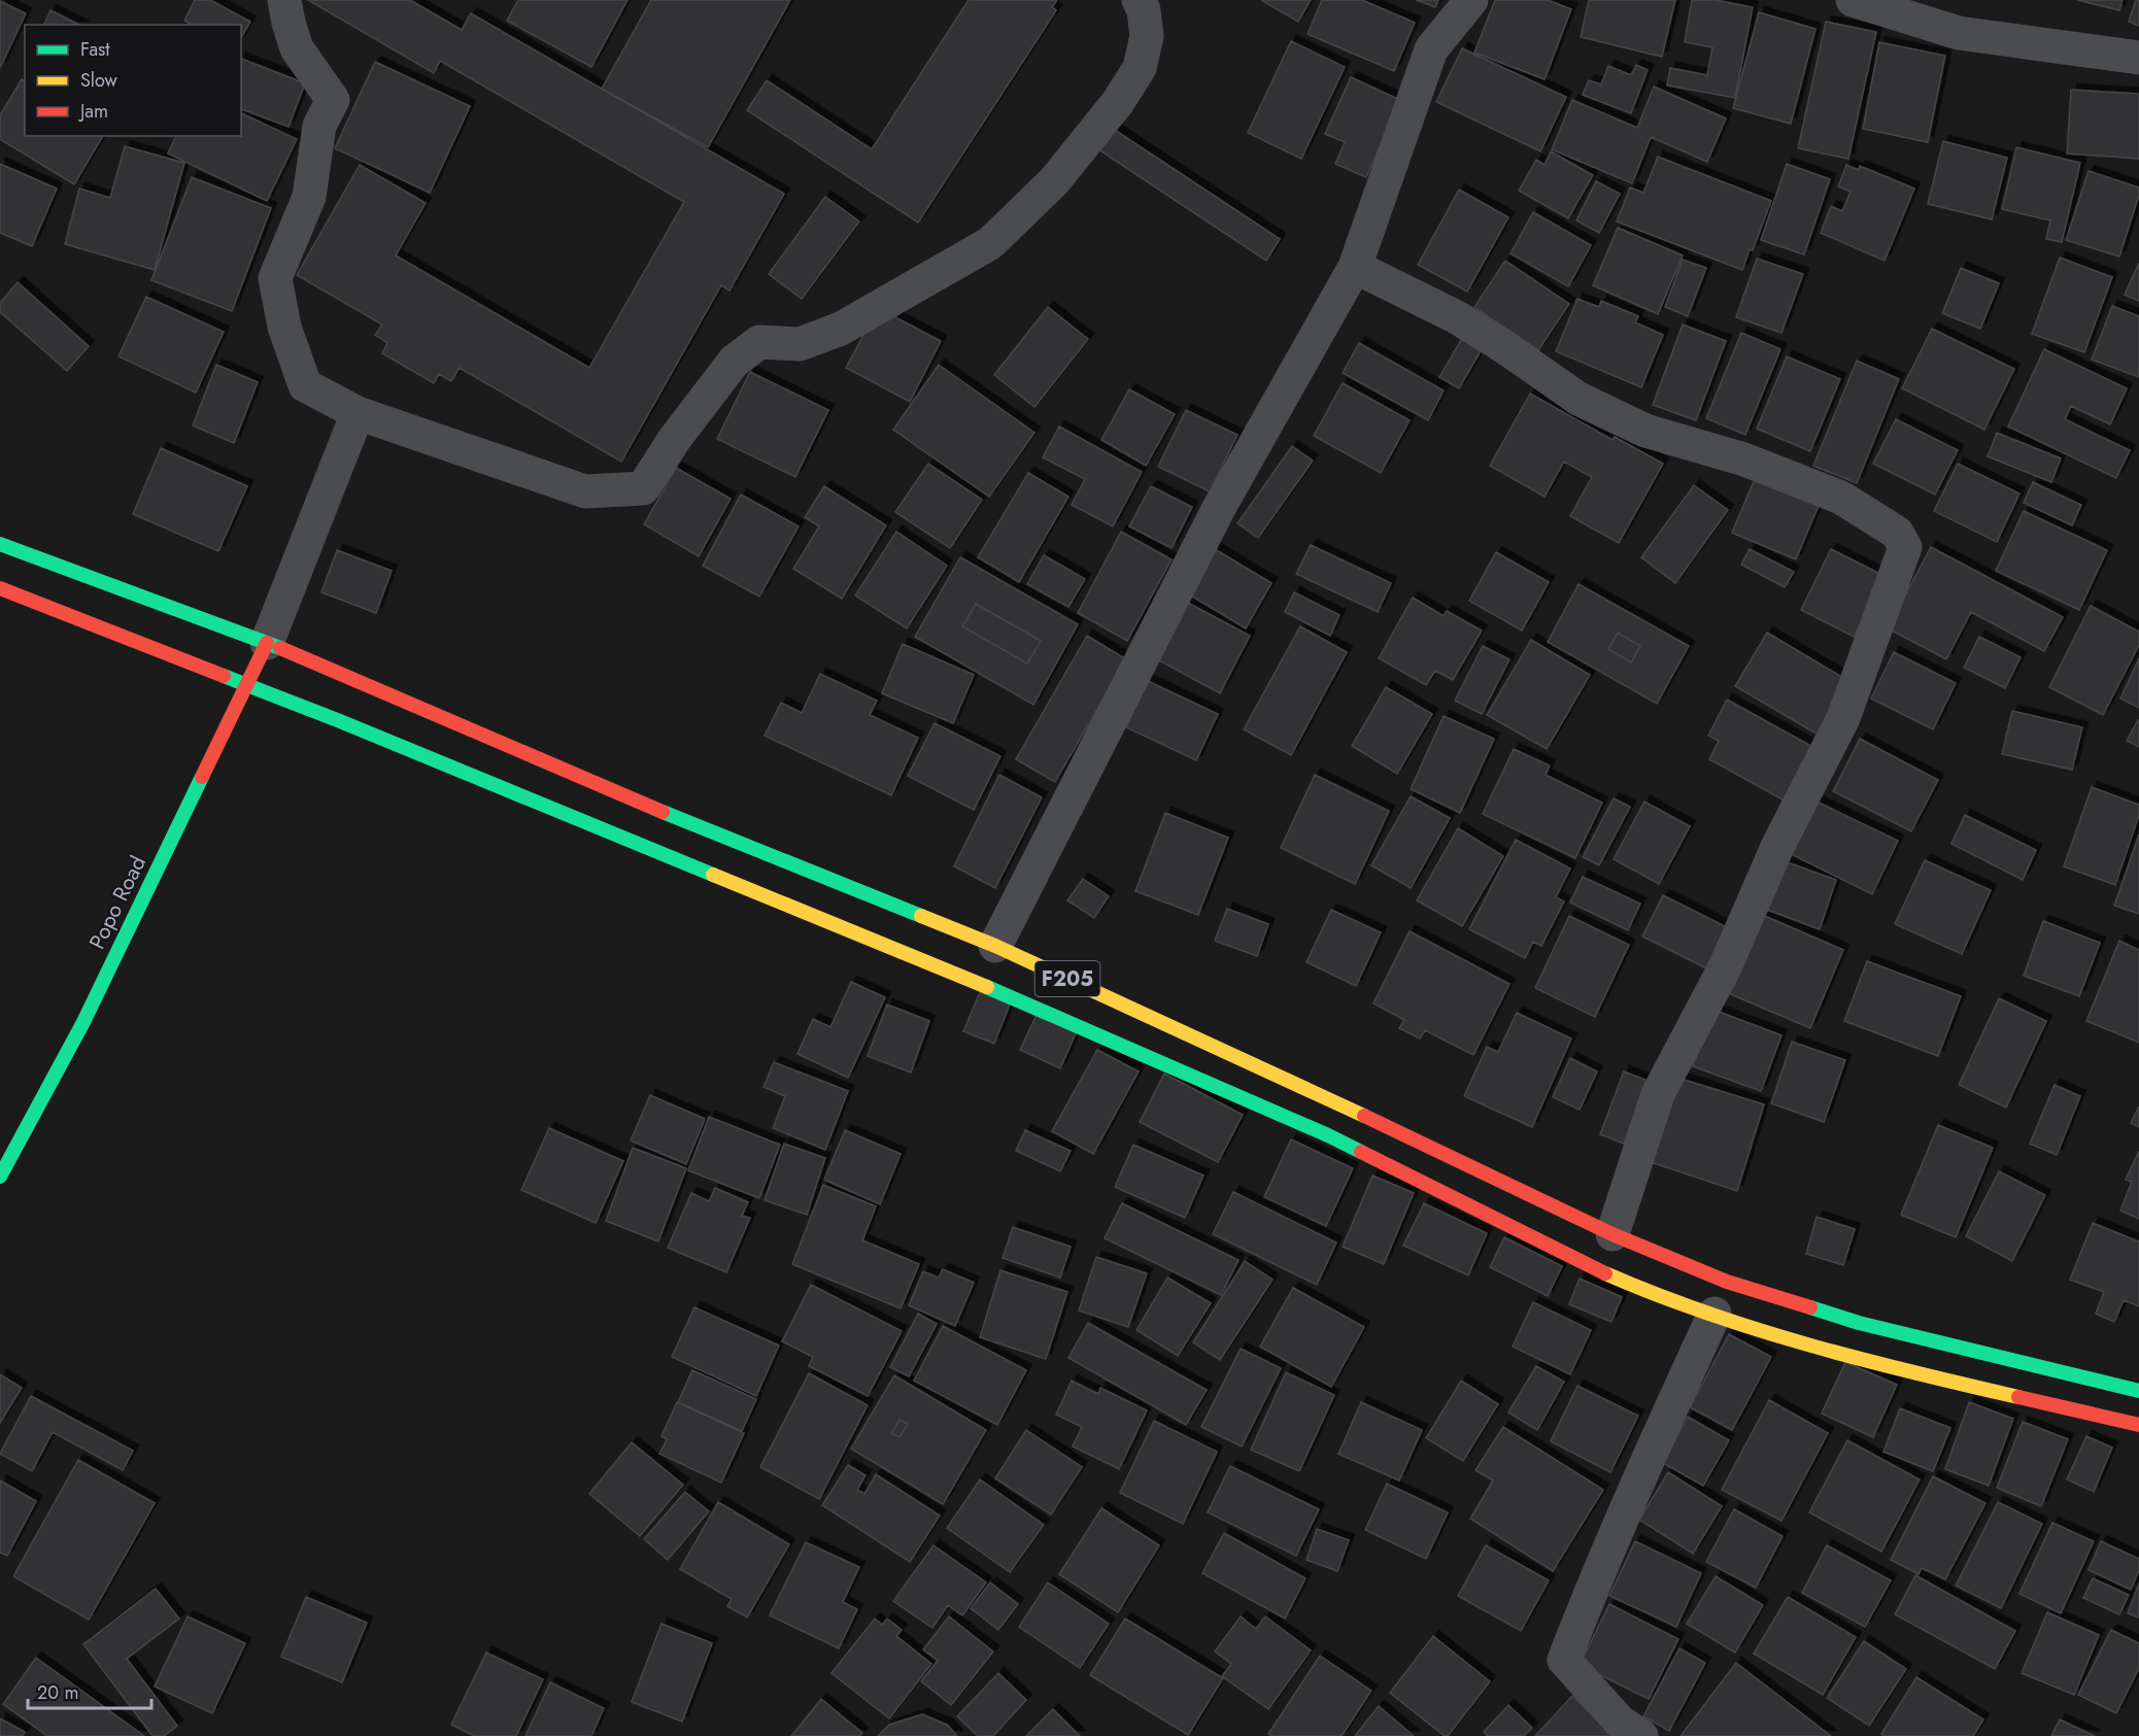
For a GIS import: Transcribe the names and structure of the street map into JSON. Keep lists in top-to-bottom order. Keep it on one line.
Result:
{"streets":{"main road":["Popo Road","F205"]},"crossings":[["Popo Road","F205"]],"legend":["Fast","Slow","Jam"],"scale_bar":"20 m"}
